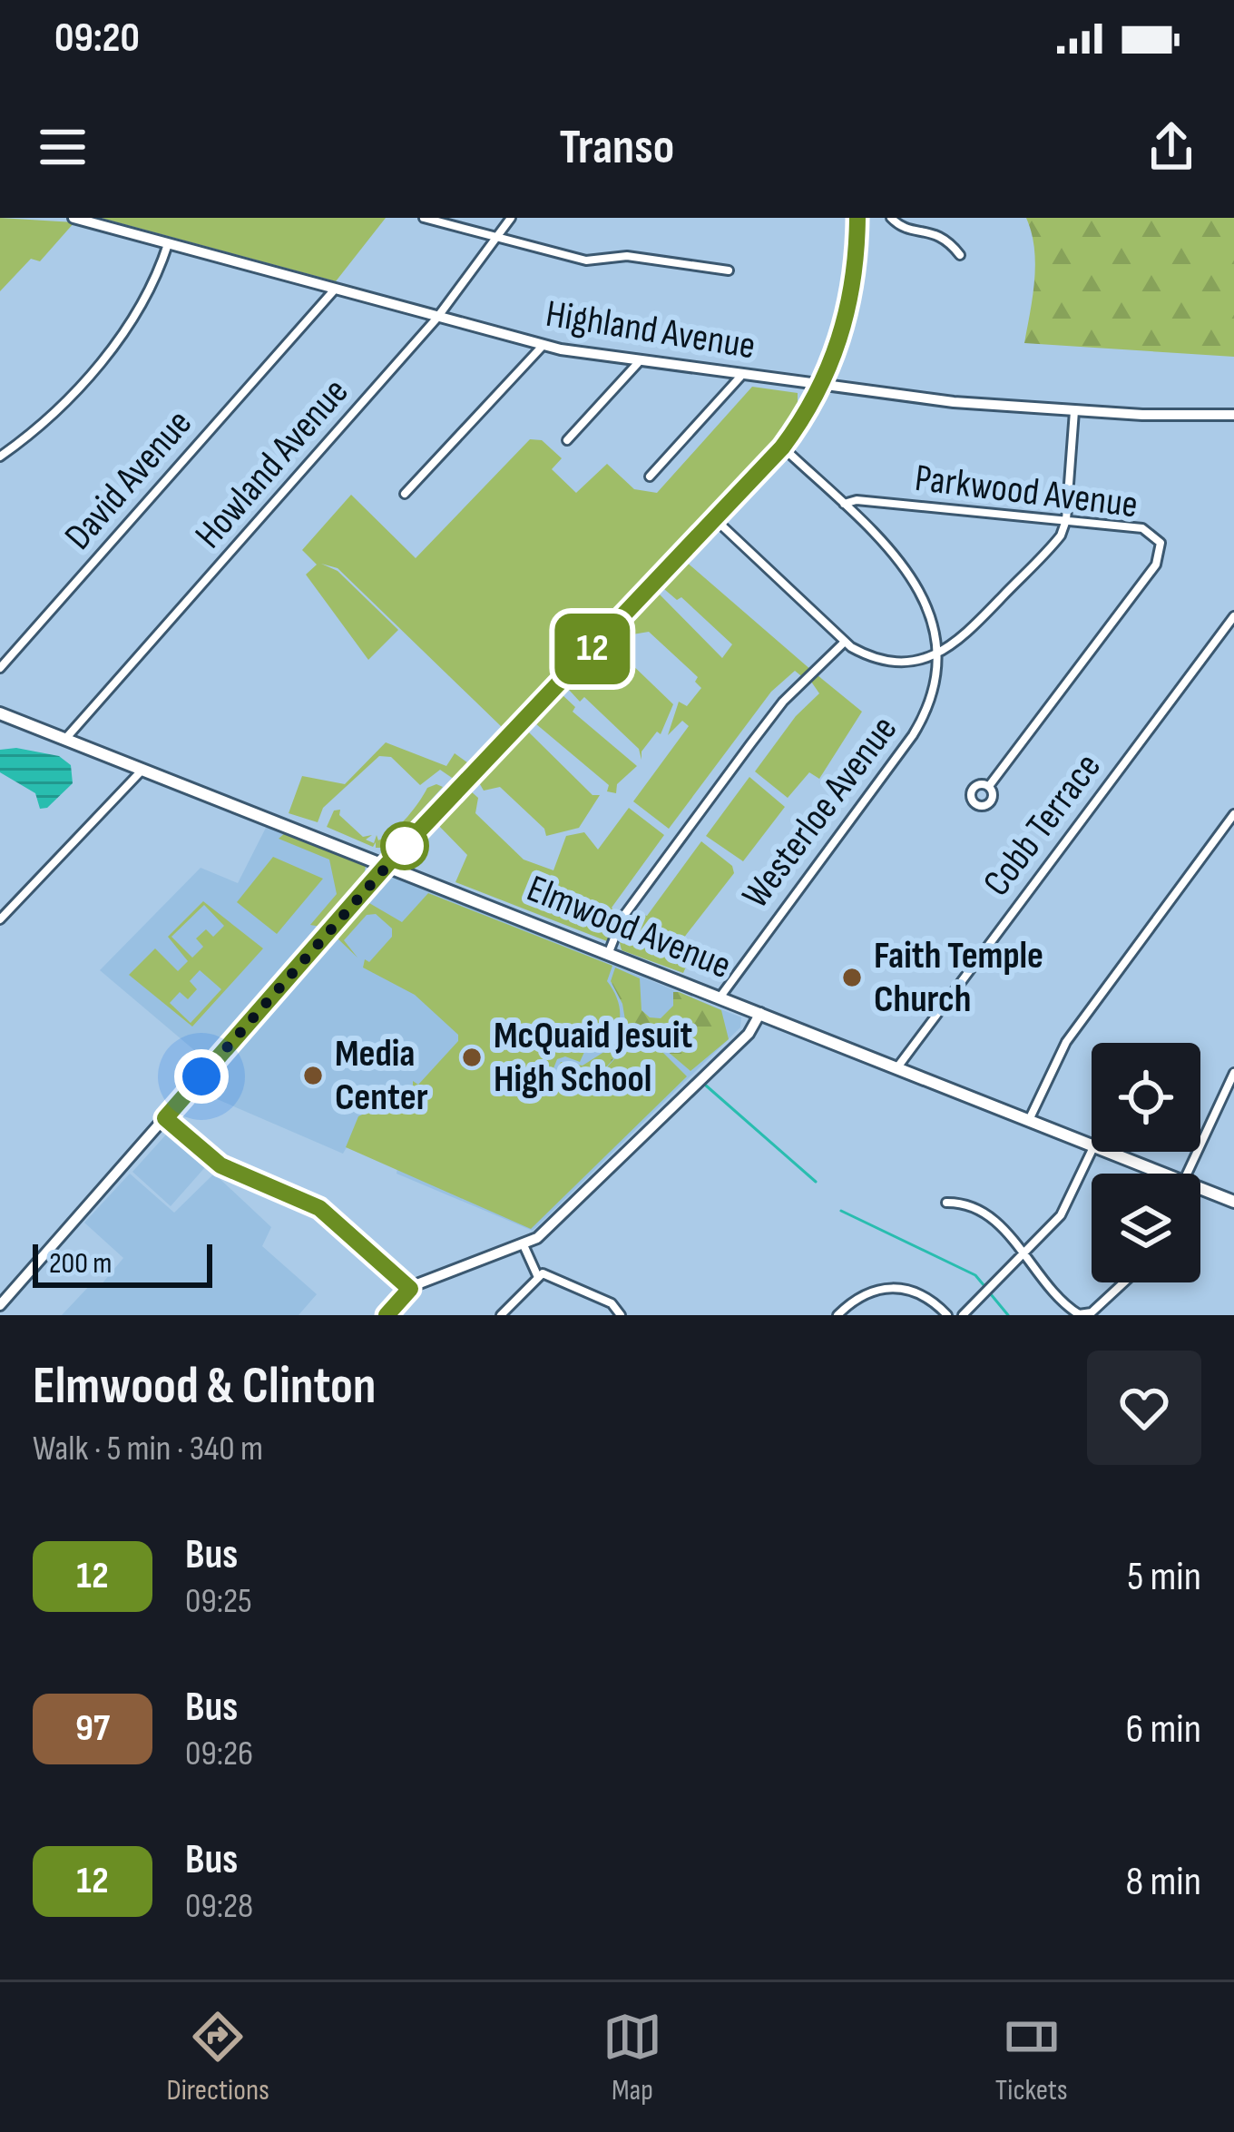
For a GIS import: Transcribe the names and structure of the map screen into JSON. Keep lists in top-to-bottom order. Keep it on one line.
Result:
{"streets":{"main road":["Elmwood Avenue"],"street":["Highland Avenue","Howland Avenue","David Avenue","Parkwood Avenue","Westerloe Avenue","Cobb Terrace"]},"crossings":[["Highland Avenue","Howland Avenue"],["Highland Avenue","David Avenue"],["Howland Avenue","Elmwood Avenue"],["Parkwood Avenue","Westerloe Avenue"],["Westerloe Avenue","Elmwood Avenue"],["Cobb Terrace","Elmwood Avenue"]],"places":["Faith Temple Church","McQuaid Jesuit High School","Media Center"],"lines":["bus line 12"],"scale_bar":"200 m","page":{"status":"09:20","header":"Transo","on_map":"12","scale":"200 m","heading":["Elmwood & Clinton","Walk · 5 min · 340 m"],"list":[{"mark":"12","name":"Bus","note":"09:25","value":"5 min"},{"mark":"97","name":"Bus","note":"09:26","value":"6 min"},{"mark":"12","name":"Bus","note":"09:28","value":"8 min"}],"tabs":["Directions","Map","Tickets"]}}
